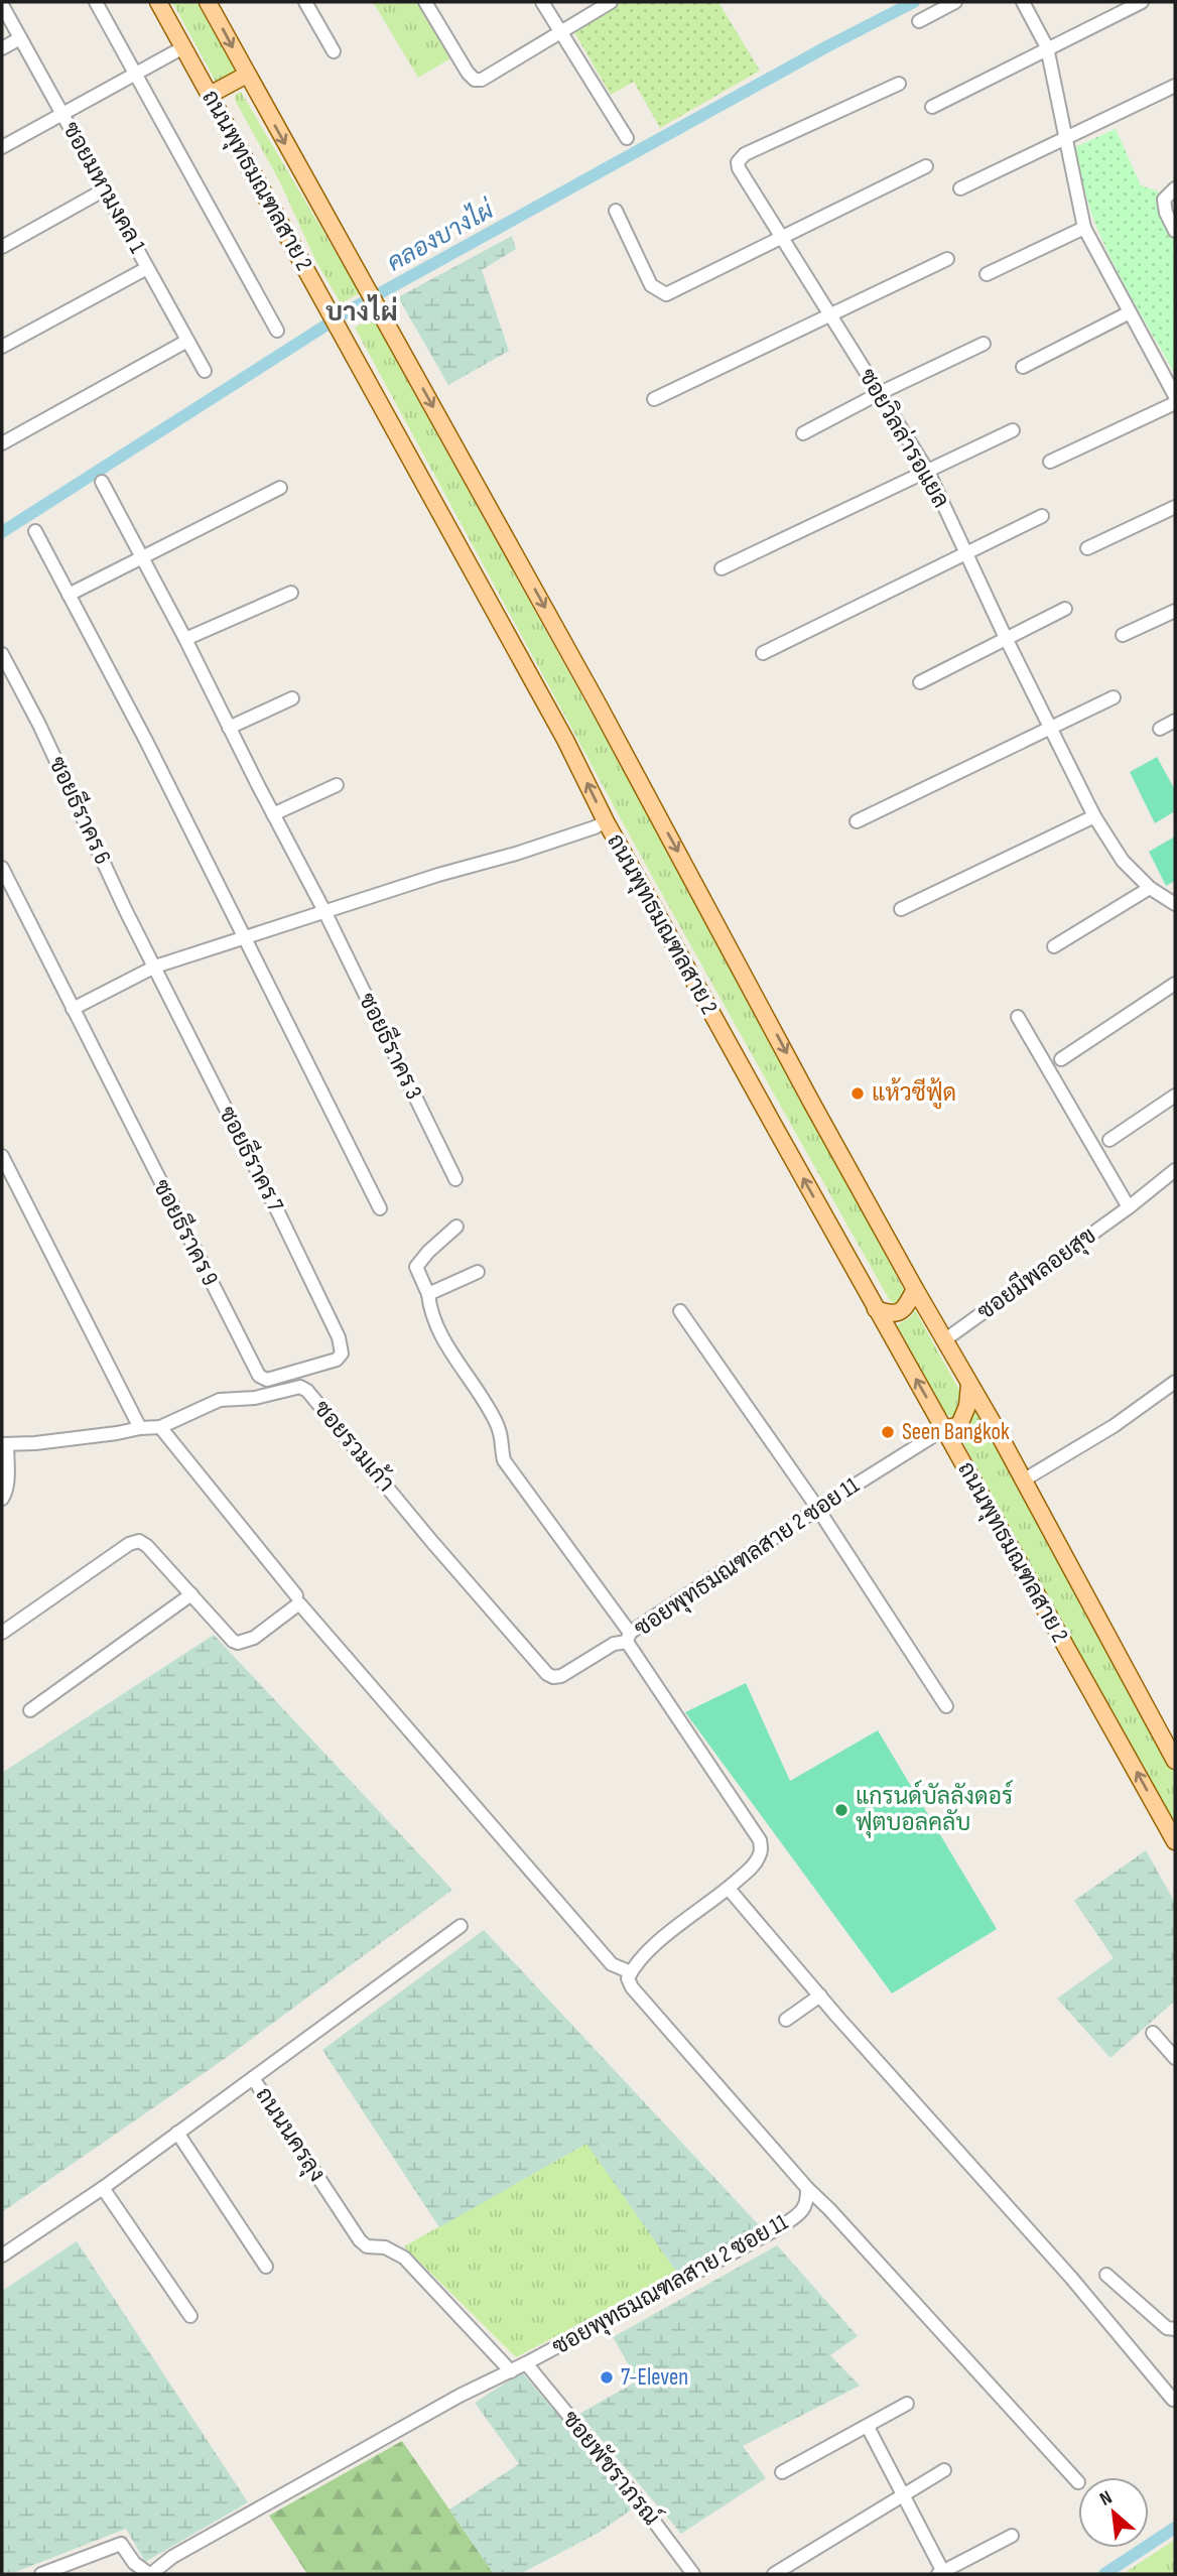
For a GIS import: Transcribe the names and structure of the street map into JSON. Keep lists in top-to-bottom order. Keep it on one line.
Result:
{"streets":{"main road":["ถนนพุทธมณฑลสาย 2"],"street":["ซอยมหามงคล 1","ซอยวิลล่ารอแยล","ซอยธีราคร 6","ซอยธีราคร 3","ซอยธีราคร 7","ซอยธีราคร 9","ซอยมีพลอยสุข","ซอยรวมเก้า","ซอยพุทธมณฑลสาย 2 ซอย 11","ถนนนครลุง","ซอยพัชราภรณ์"]},"crossings":[["ถนนพุทธมณฑลสาย 2","ซอยมีพลอยสุข"],["ถนนพุทธมณฑลสาย 2","ซอยพุทธมณฑลสาย 2 ซอย 11"],["ซอยธีราคร 6","ซอยธีราคร 7"],["ซอยธีราคร 7","ซอยธีราคร 9"],["ซอยรวมเก้า","ซอยพุทธมณฑลสาย 2 ซอย 11"],["ซอยพุทธมณฑลสาย 2 ซอย 11","ถนนนครลุง"],["ซอยพุทธมณฑลสาย 2 ซอย 11","ซอยพัชราภรณ์"]],"districts":["บางไผ่"],"water":["คลองบางไผ่"],"places":["แห้วซีฟู้ด","Seen Bangkok","แกรนด์บัลลังดอร์ ฟุตบอลคลับ","7-Eleven"],"north":"top left"}
